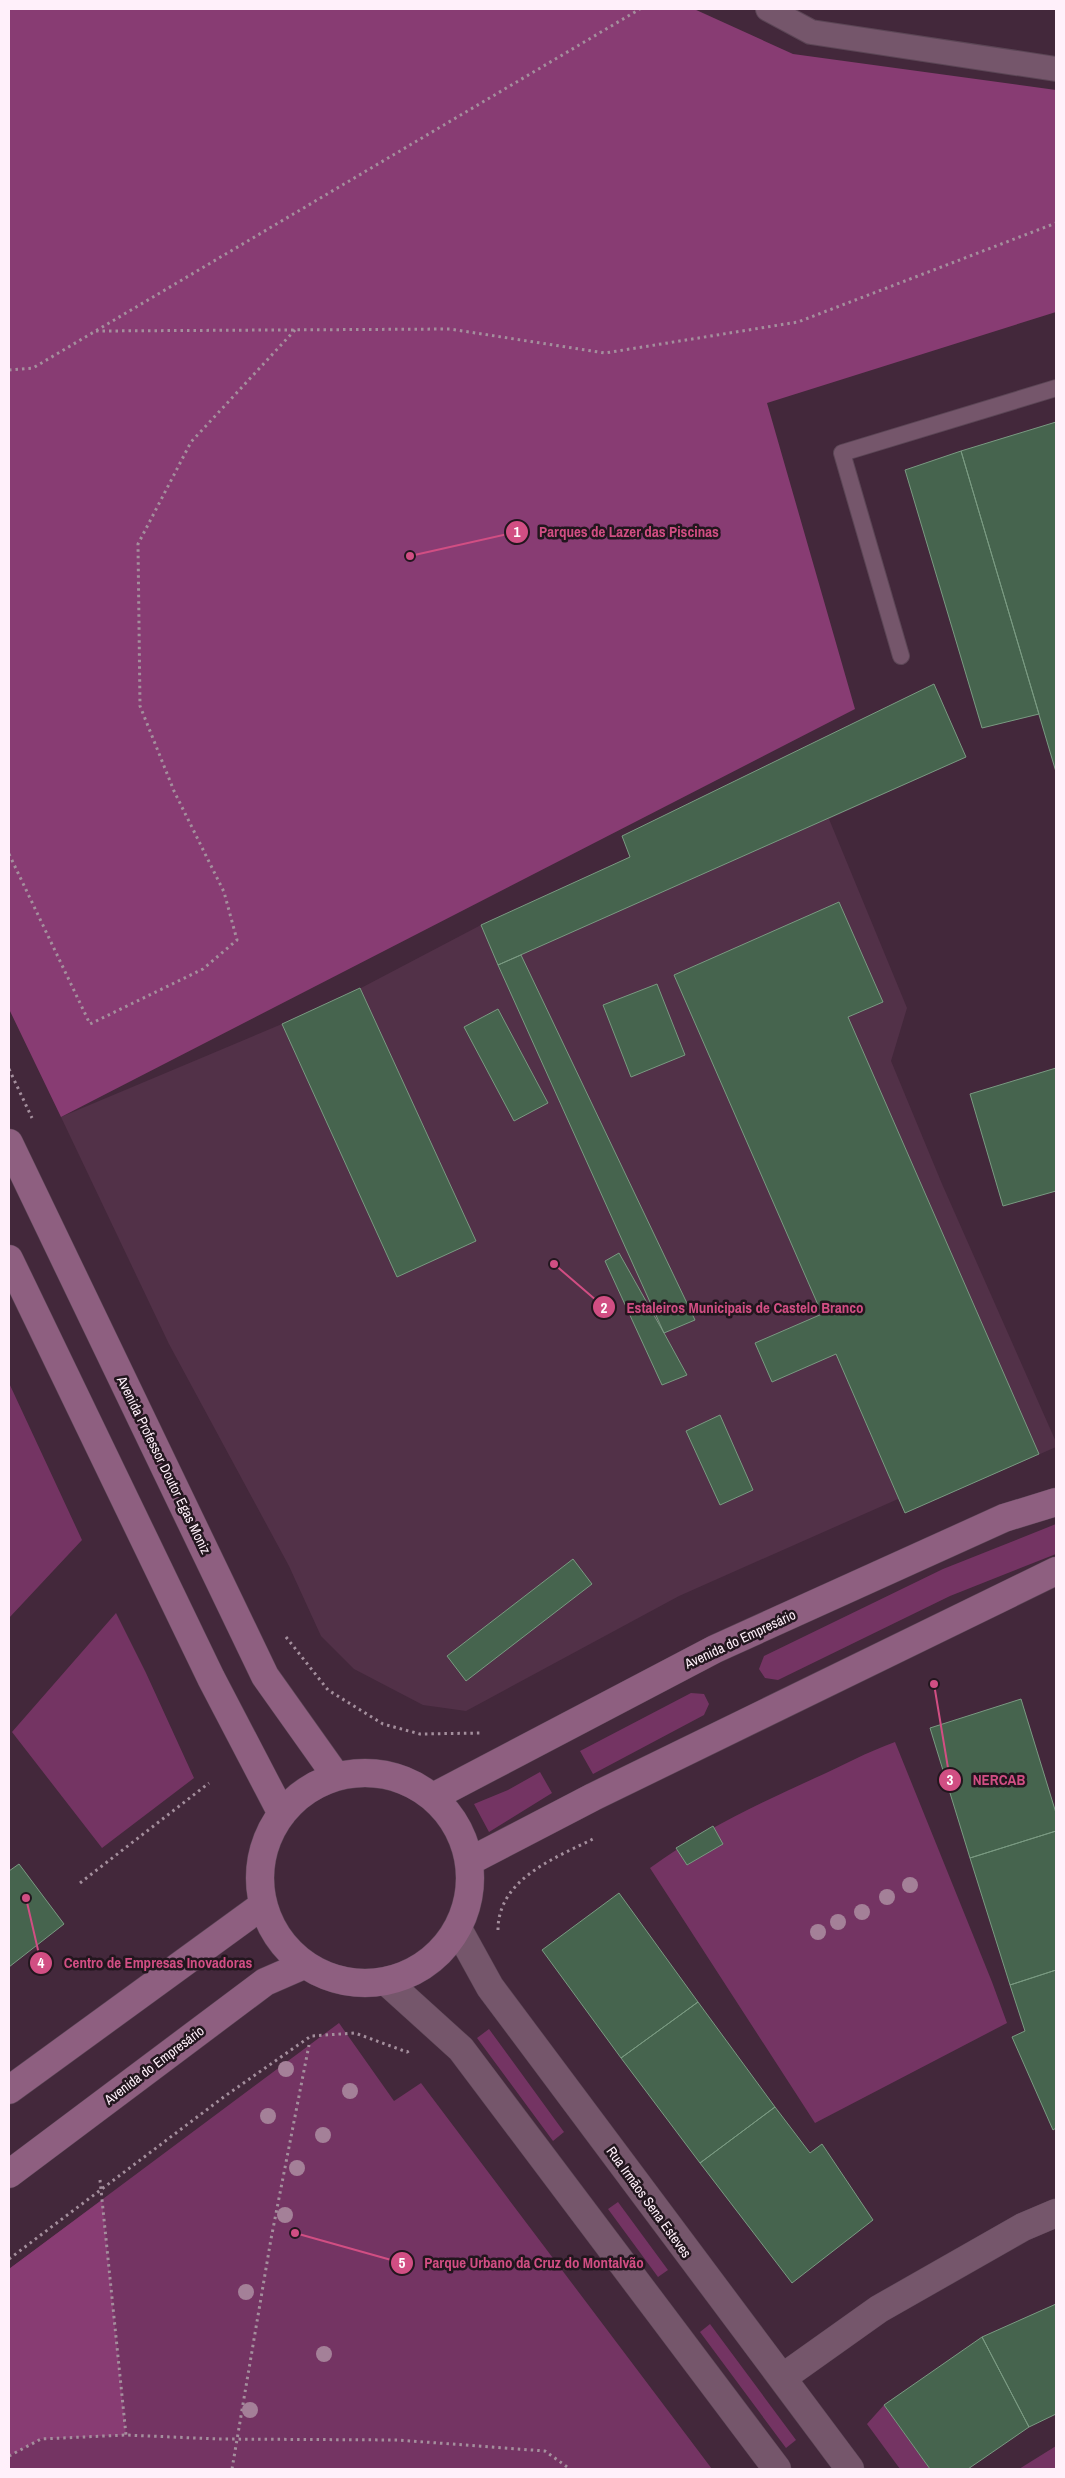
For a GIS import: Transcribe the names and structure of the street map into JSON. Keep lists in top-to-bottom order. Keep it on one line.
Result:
{"streets":{"main road":["Avenida Professor Doutor Egas Moniz","Avenida do Empresário"],"street":["Rua Irmãos Sena Esteves"]},"places":["Parques de Lazer das Piscinas","Estaleiros Municipais de Castelo Branco","NERCAB","Centro de Empresas Inovadoras","Parque Urbano da Cruz do Montalvão"]}
